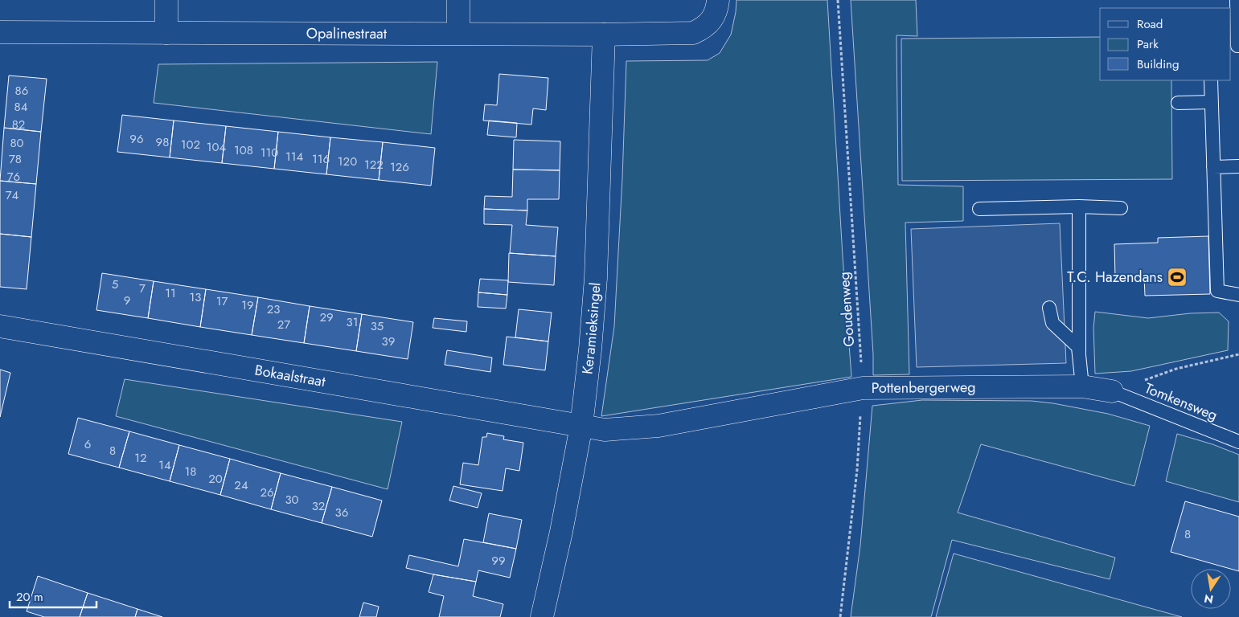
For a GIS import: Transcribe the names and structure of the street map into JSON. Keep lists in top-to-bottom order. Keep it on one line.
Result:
{"streets":{"street":["Opalinestraat","Keramieksingel","Bokaalstraat","Pottenbergerweg"],"lane":["Tomkensweg"],"path":["Goudenweg"]},"crossings":[["Opalinestraat","Keramieksingel"],["Goudenweg","Pottenbergerweg"],["Keramieksingel","Bokaalstraat"],["Bokaalstraat","Pottenbergerweg"],["Pottenbergerweg","Tomkensweg"]],"places":{"sports":["T.C. Hazendans"]},"house_numbers":["86","84","82","96","98","80","102","104","108","110","114","78","116","120","122","126","76","74","5","7","11","13","9","17","19","23","29","31","27","35","39","6","8","12","14","18","20","24","26","30","32","36","8","99"],"legend":["Road","Park","Building"],"scale_bar":"20 m","north":"bottom"}
